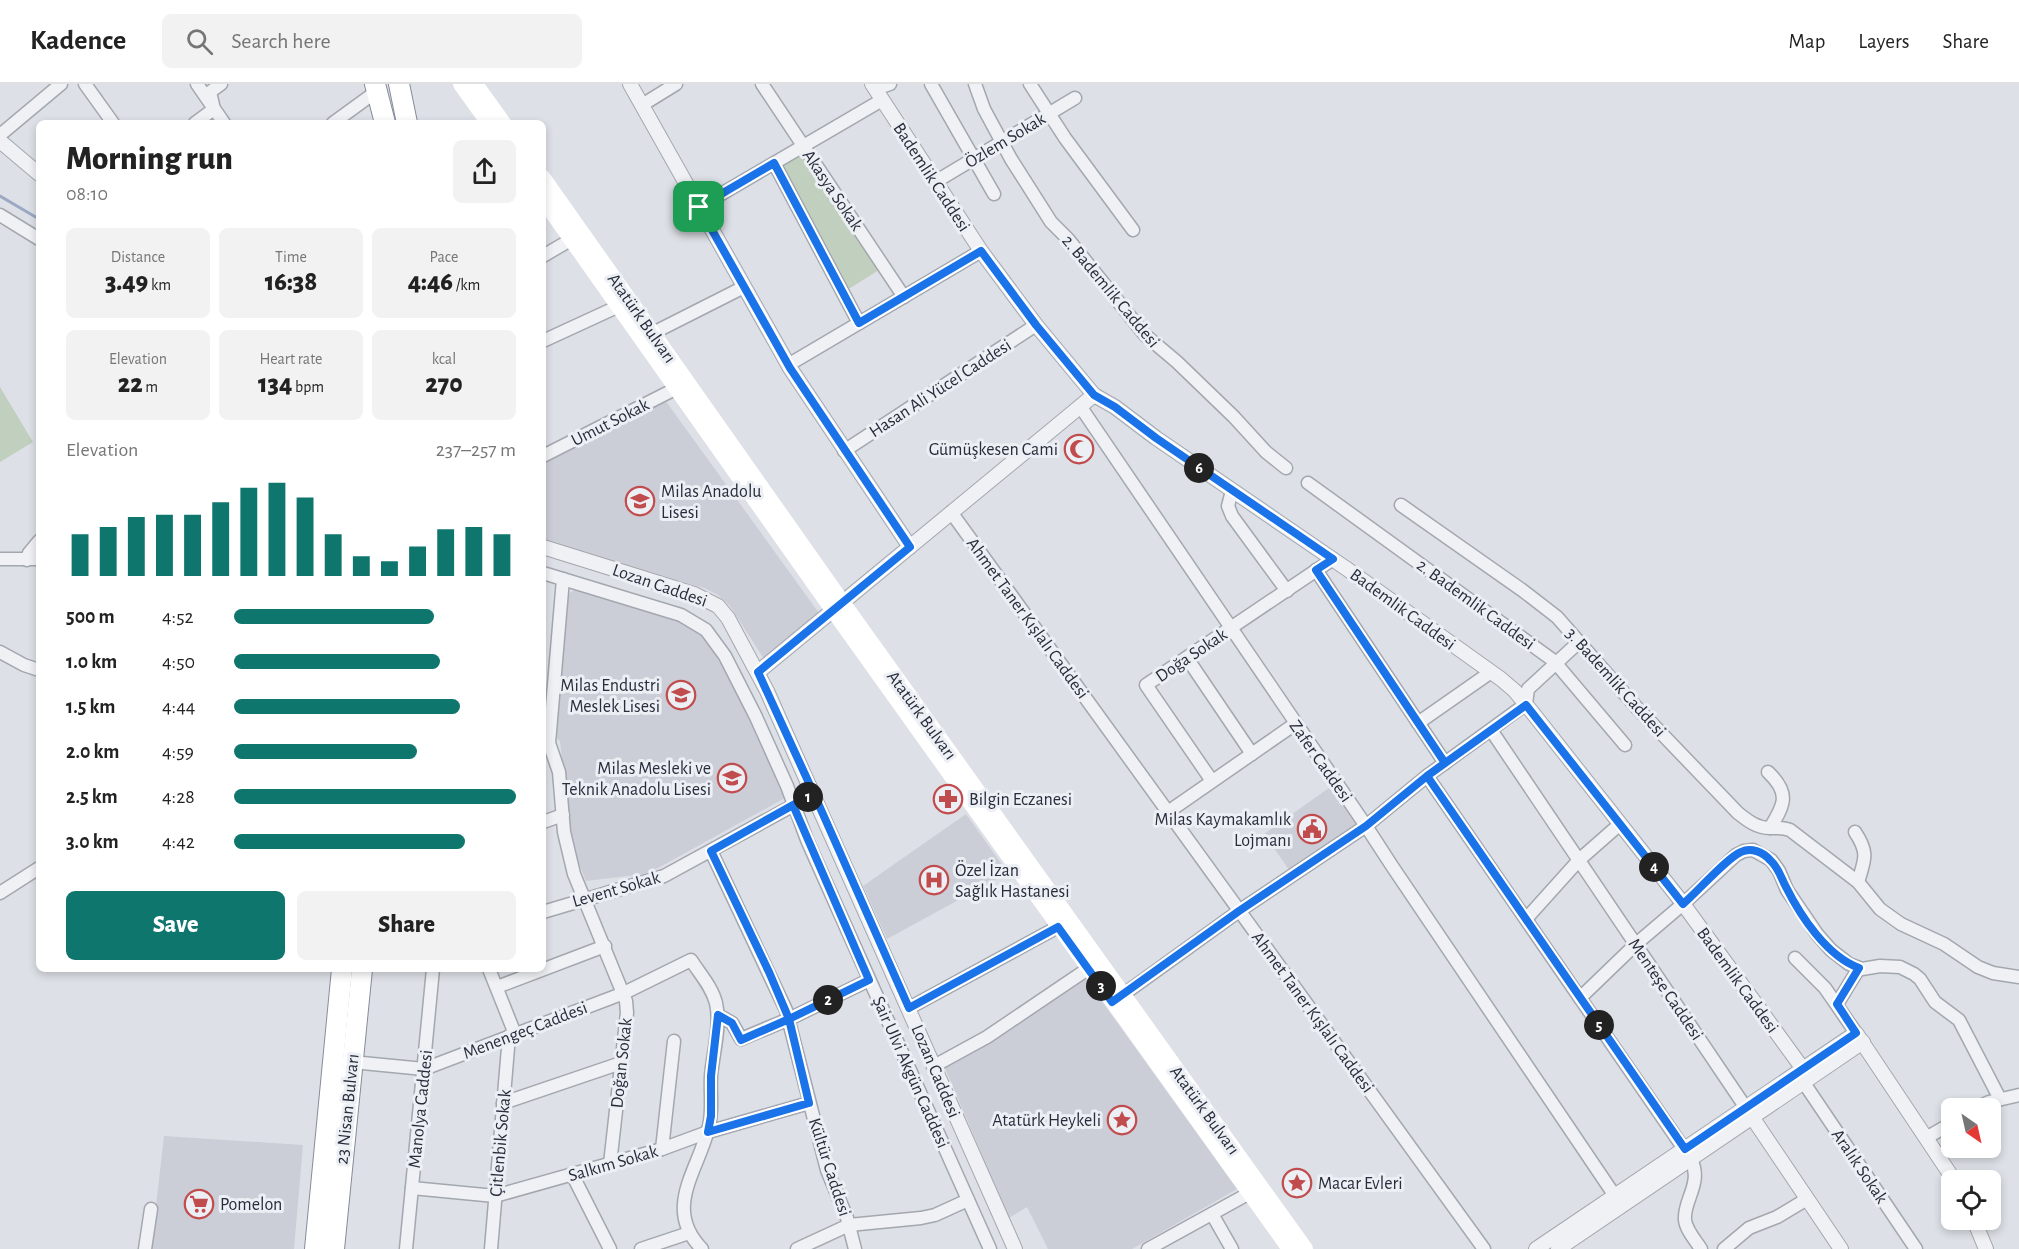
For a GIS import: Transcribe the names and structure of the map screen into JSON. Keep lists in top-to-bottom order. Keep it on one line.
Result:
{"streets":{"highway":["23 Nisan Bulvarı"],"main road":["Atatürk Bulvarı"],"street":["Özlem Sokak","Bademlik Caddesi","Akasya Sokak","2. Bademlik Caddesi","Hasan Ali Yücel Caddesi","Umut Sokak","Lozan Caddesi","Ahmet Taner Kışlalı Caddesi","Doğa Sokak","3. Bademlik Caddesi","Zafer Caddesi","Levent Sokak","Menteşe Caddesi","Menengeç Caddesi","Doğan Sokak","Şair Ulvi Akgün Caddesi","Manolya Caddesi","Çitlenbik Sokak","Salkım Sokak","Aralık Sokak","Kültür Caddesi"]},"crossings":[["Özlem Sokak","Bademlik Caddesi"],["Özlem Sokak","2. Bademlik Caddesi"],["Bademlik Caddesi","Hasan Ali Yücel Caddesi"],["Bademlik Caddesi","Doğa Sokak"],["Bademlik Caddesi","Aralık Sokak"],["Atatürk Bulvarı","Umut Sokak"],["Lozan Caddesi","Levent Sokak"],["Doğa Sokak","Zafer Caddesi"],["Levent Sokak","Doğan Sokak"],["Levent Sokak","Şair Ulvi Akgün Caddesi"],["Levent Sokak","Kültür Caddesi"],["Menengeç Caddesi","Doğan Sokak"],["Menengeç Caddesi","23 Nisan Bulvarı"],["Menengeç Caddesi","Manolya Caddesi"],["Menengeç Caddesi","Çitlenbik Sokak"],["Doğan Sokak","Salkım Sokak"],["Manolya Caddesi","Salkım Sokak"],["Çitlenbik Sokak","Salkım Sokak"],["Salkım Sokak","Kültür Caddesi"]],"places":{"mosque":["Gümüşkesen Cami"],"school or university":["Milas Anadolu Lisesi","Milas Endustri Meslek Lisesi","Milas Mesleki ve Teknik Anadolu Lisesi"],"pharmacy":["Bilgin Eczanesi"],"public building":["Milas Kaymakamlık Lojmanı"],"hospital":["Özel İzan Sağlık Hastanesi"],"place":["Atatürk Heykeli","Macar Evleri"],"supermarket":["Pomelon"]},"north":"bottom right","page":{"header":"Kadence","search":"Search here","nav":["Map","Layers","Share"],"heading":["Morning run","08:10"],"stats":[["Distance","3.49 km"],["Time","16:38"],["Pace","4:46 /km"],["Elevation","22 m"],["Heart rate","134 bpm"],["kcal","270"]],"chart":["Elevation","237–257 m"],"pins":["6","1","4","3","2","5"],"list":[{"name":"500 m","note":"4:52"},{"name":"1.0 km","note":"4:50"},{"name":"1.5 km","note":"4:44"},{"name":"2.0 km","note":"4:59"},{"name":"2.5 km","note":"4:28"},{"name":"3.0 km","note":"4:42"}],"buttons":["Save","Share"]}}
